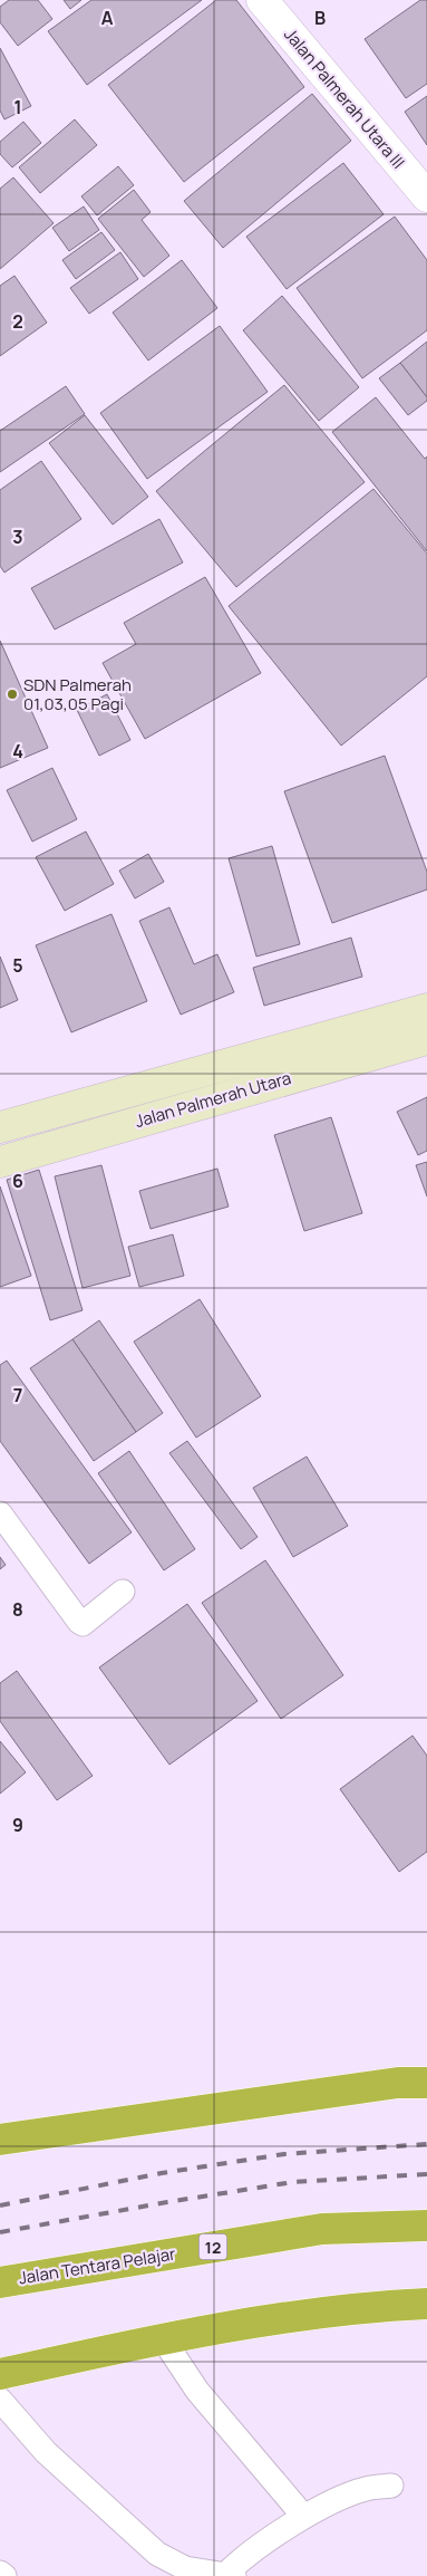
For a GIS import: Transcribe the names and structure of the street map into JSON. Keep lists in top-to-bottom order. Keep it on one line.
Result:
{"streets":{"highway":["12","Jalan Tentara Pelajar"],"main road":["Jalan Palmerah Utara"],"street":["Jalan Palmerah Utara III"]},"places":["SDN Palmerah 01,03,05 Pagi"],"grid":{"columns":["A","B"],"rows":["1","2","3","4","5","6","7","8","9"]}}
